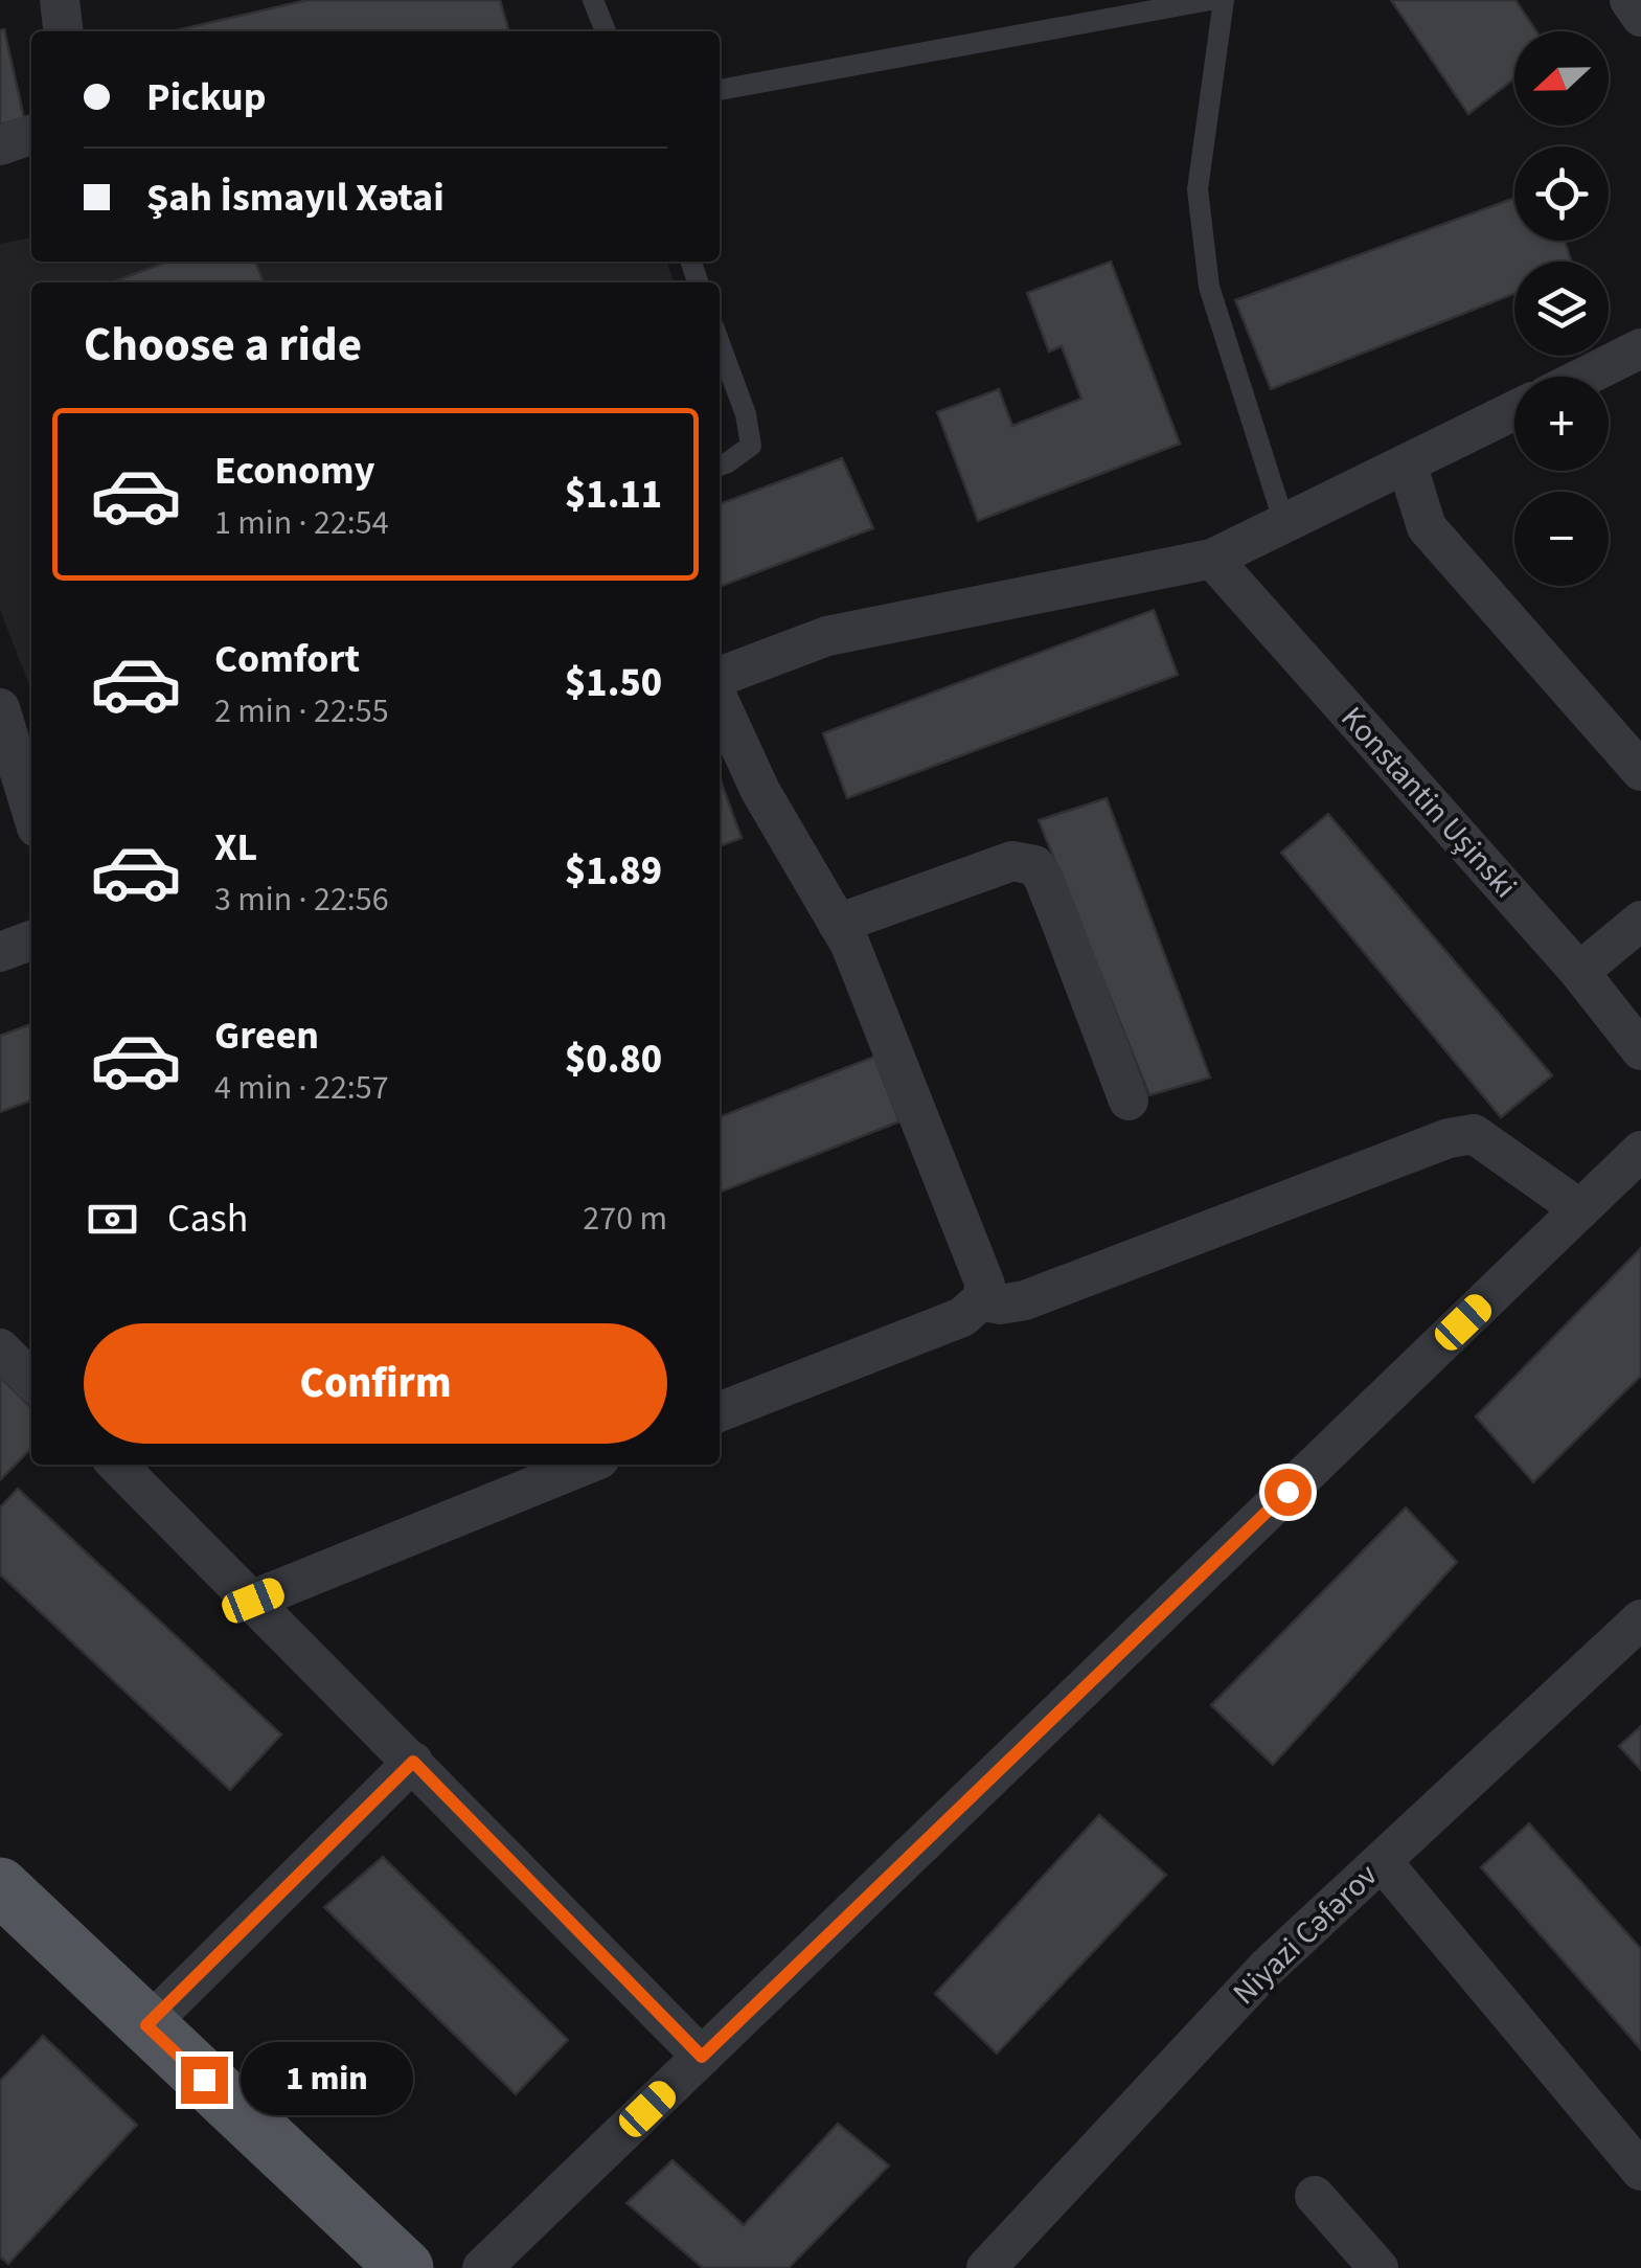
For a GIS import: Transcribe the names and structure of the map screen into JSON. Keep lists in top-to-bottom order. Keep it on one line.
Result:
{"streets":{"street":["Konstantin Uşinski","Niyazi Cəfərov"]},"north":"left","page":{"map_buttons":["+","−"],"banner":["Pickup","Şah İsmayıl Xətai"],"heading":"Choose a ride","list":[{"name":"Economy","note":"1 min · 22:54","value":"$1.11"},{"name":"Comfort","note":"2 min · 22:55","value":"$1.50"},{"name":"XL","note":"3 min · 22:56","value":"$1.89"},{"name":"Green","note":"4 min · 22:57","value":"$0.80"}],"pay":["Cash","270 m"],"buttons":"Confirm","bubble":"1 min"}}
